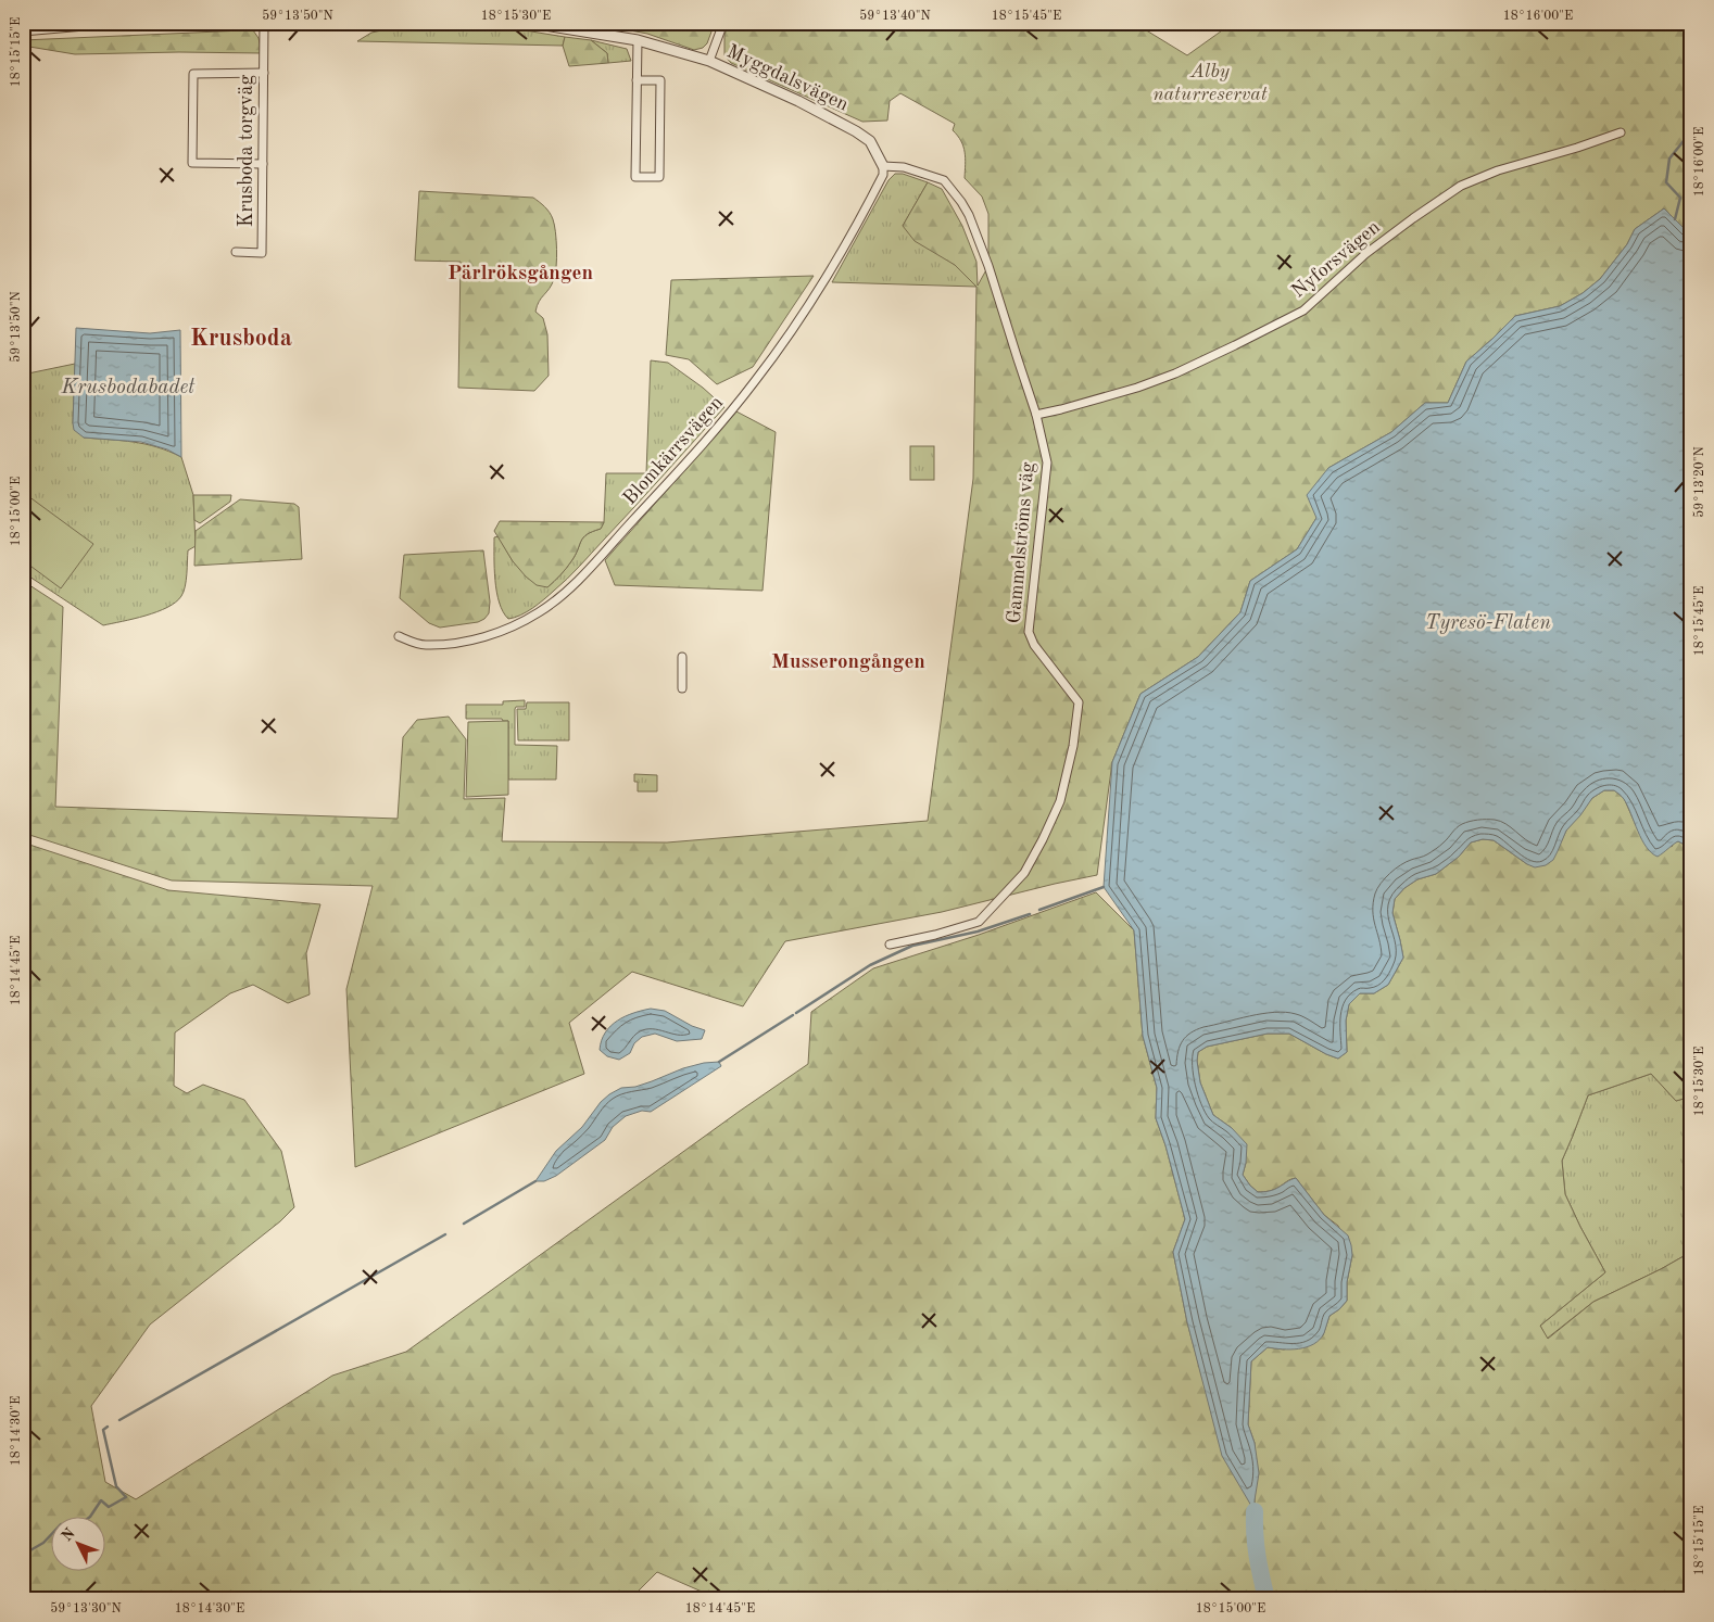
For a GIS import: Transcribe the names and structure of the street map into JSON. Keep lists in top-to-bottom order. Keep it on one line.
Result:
{"streets":{"street":["Myggdalsvägen","Krusboda torgväg","Nyforsvägen","Blomkärrsvägen","Gammelströms väg"]},"crossings":[["Myggdalsvägen","Blomkärrsvägen"],["Myggdalsvägen","Gammelströms väg"],["Nyforsvägen","Gammelströms väg"],["Blomkärrsvägen","Gammelströms väg"]],"districts":["Pärlröksgången","Krusboda","Musserongången"],"water":["Krusbodabadet","Tyresö-Flaten"],"parks":["Alby naturreservat"],"north":"top left","coordinates":["59°13'50\"N","18°15'30\"E","59°13'40\"N","18°15'45\"E","18°16'00\"E","18°15'15\"E","59°13'20\"N","18°15'00\"E","18°14'45\"E","18°14'30\"E","59°13'30\"N"]}
